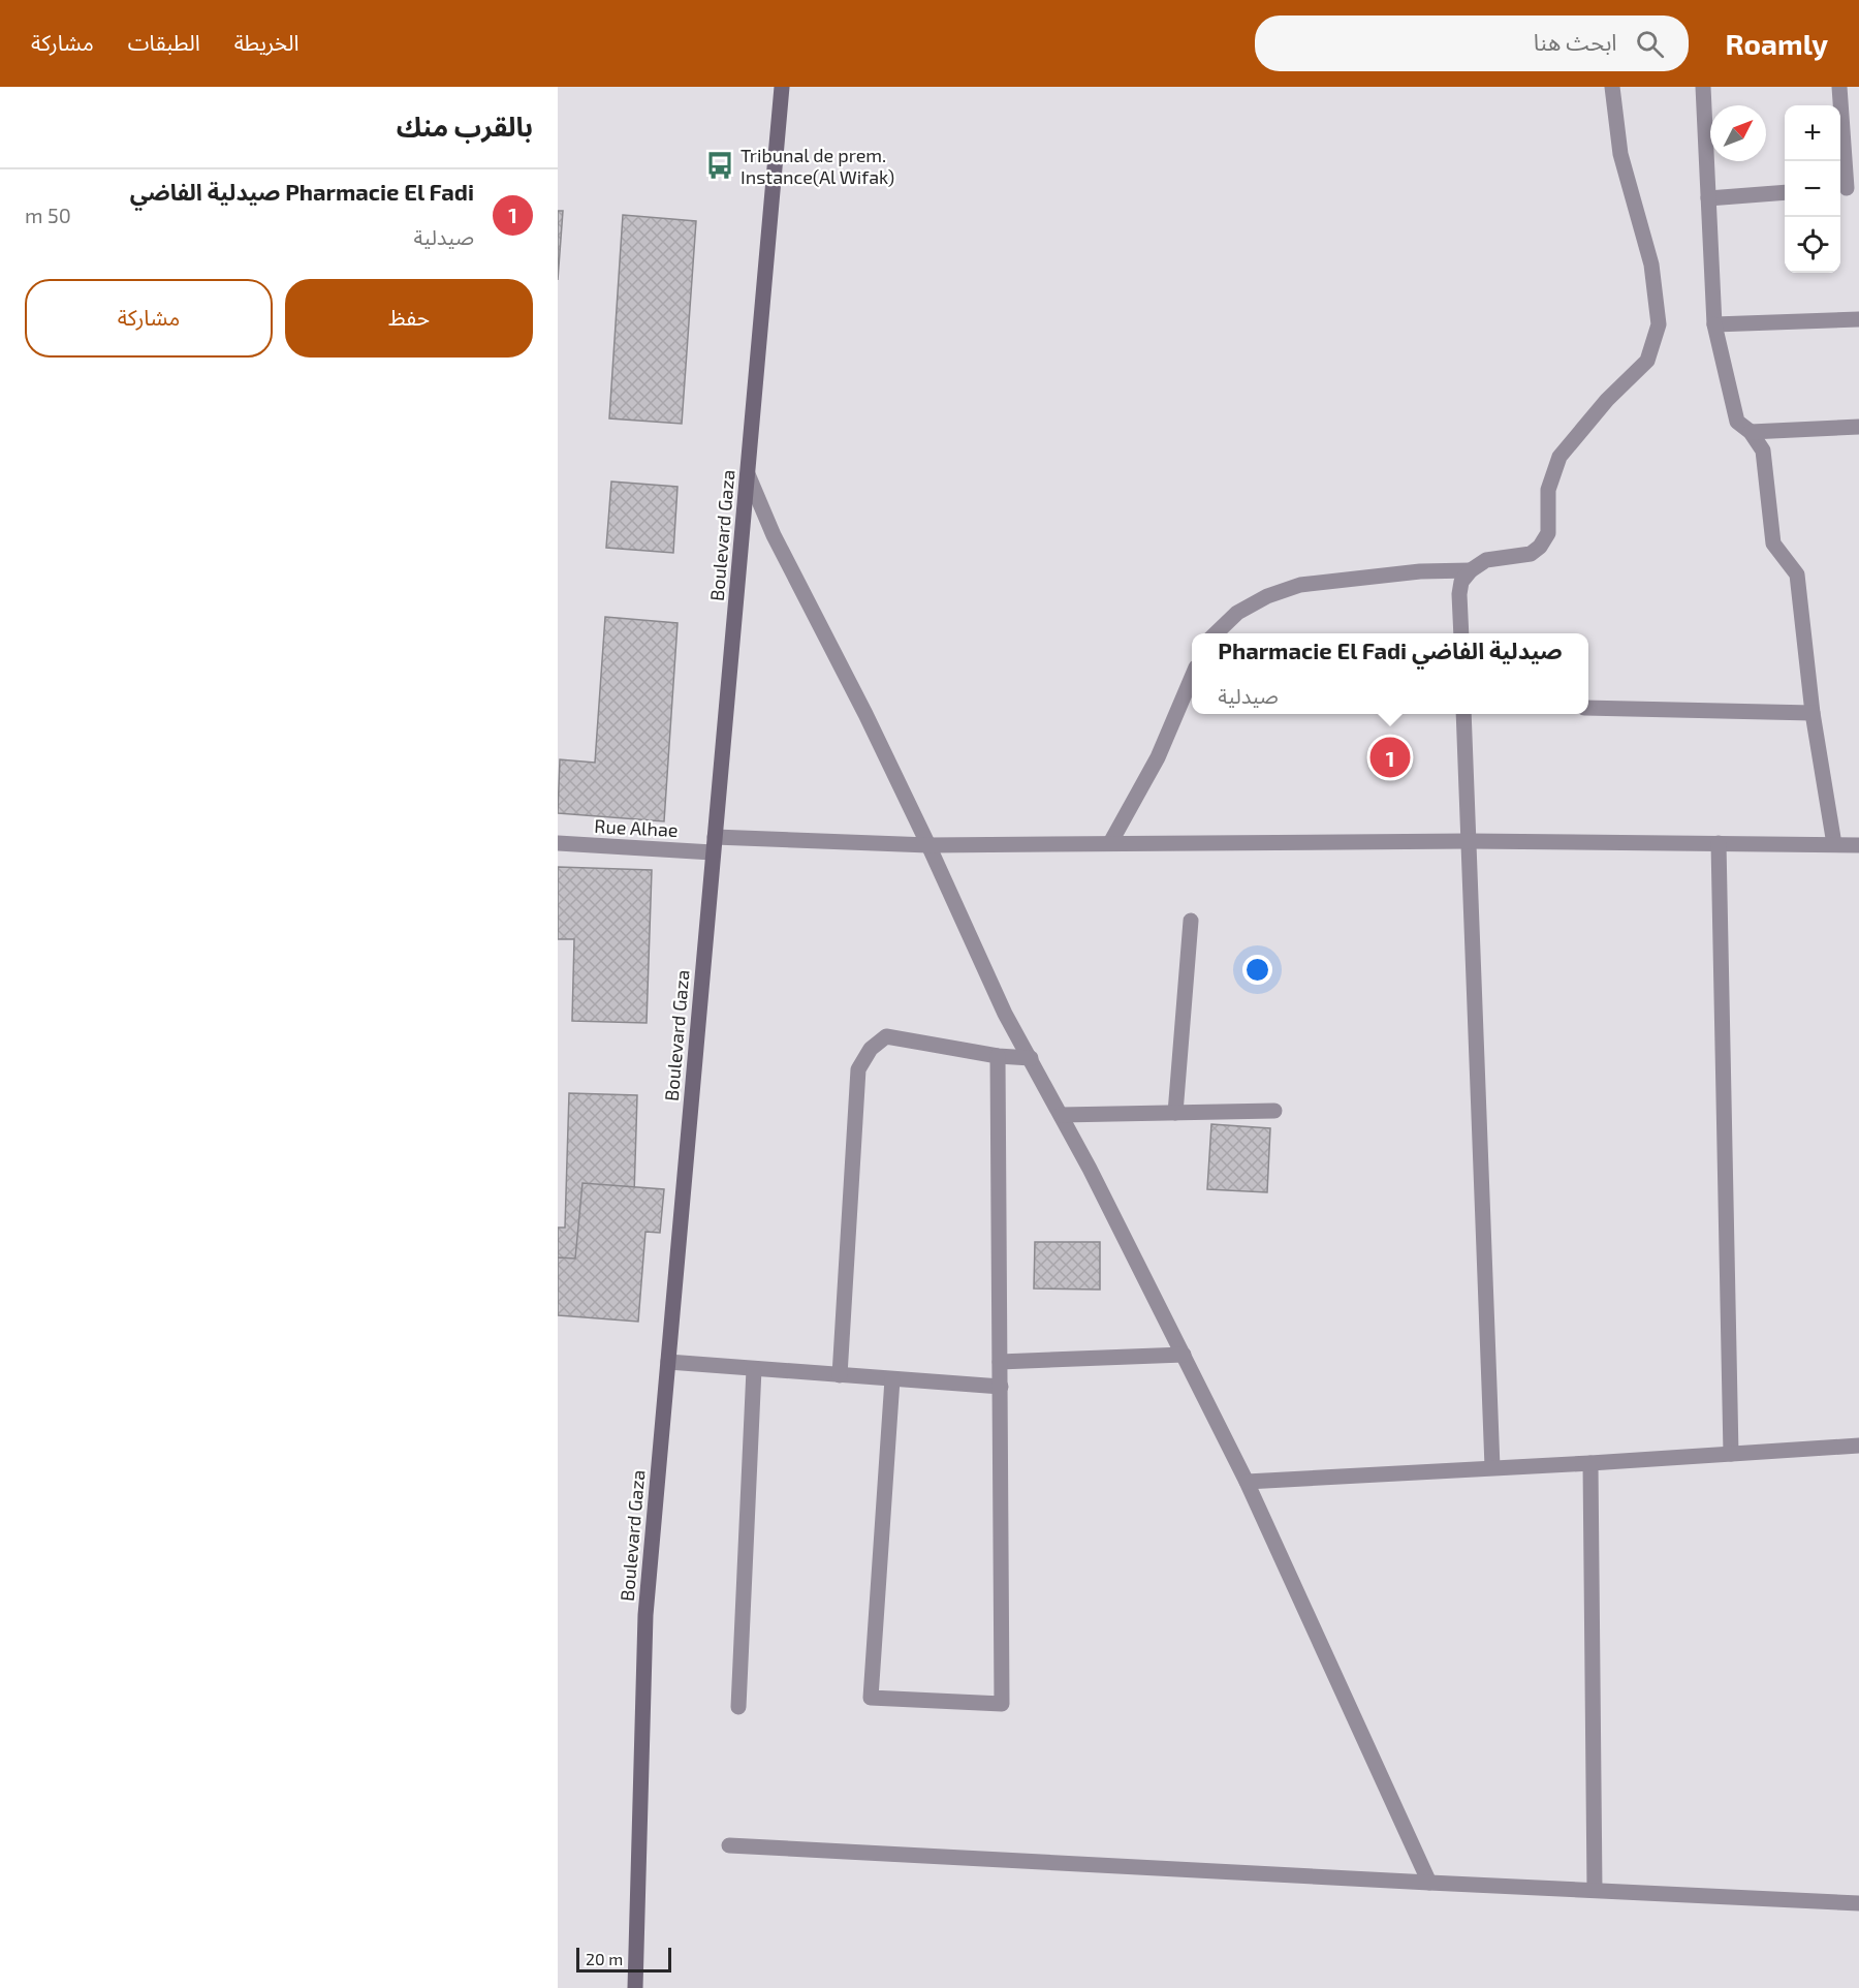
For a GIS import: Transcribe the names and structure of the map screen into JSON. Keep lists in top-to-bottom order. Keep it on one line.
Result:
{"streets":{"main road":["Boulevard Gaza"],"street":["Rue Alhae"]},"crossings":[["Boulevard Gaza","Rue Alhae"]],"places":{"bus stop":["Tribunal de prem. Instance(Al Wifak)"]},"scale_bar":"20 m","north":"top right","page":{"header":"Roamly","search":"ابحث هنا","nav":["الخريطة","الطبقات","مشاركة"],"heading":"بالقرب منك","map_buttons":["+","−"],"list":[{"mark":"1","name":"Pharmacie El Fadi صيدلية الفاضي","note":"صيدلية","value":"50 m"}],"buttons":["حفظ","مشاركة"],"popup":["Pharmacie El Fadi صيدلية الفاضي","صيدلية"],"pins":"1","scale":"20 m"}}
